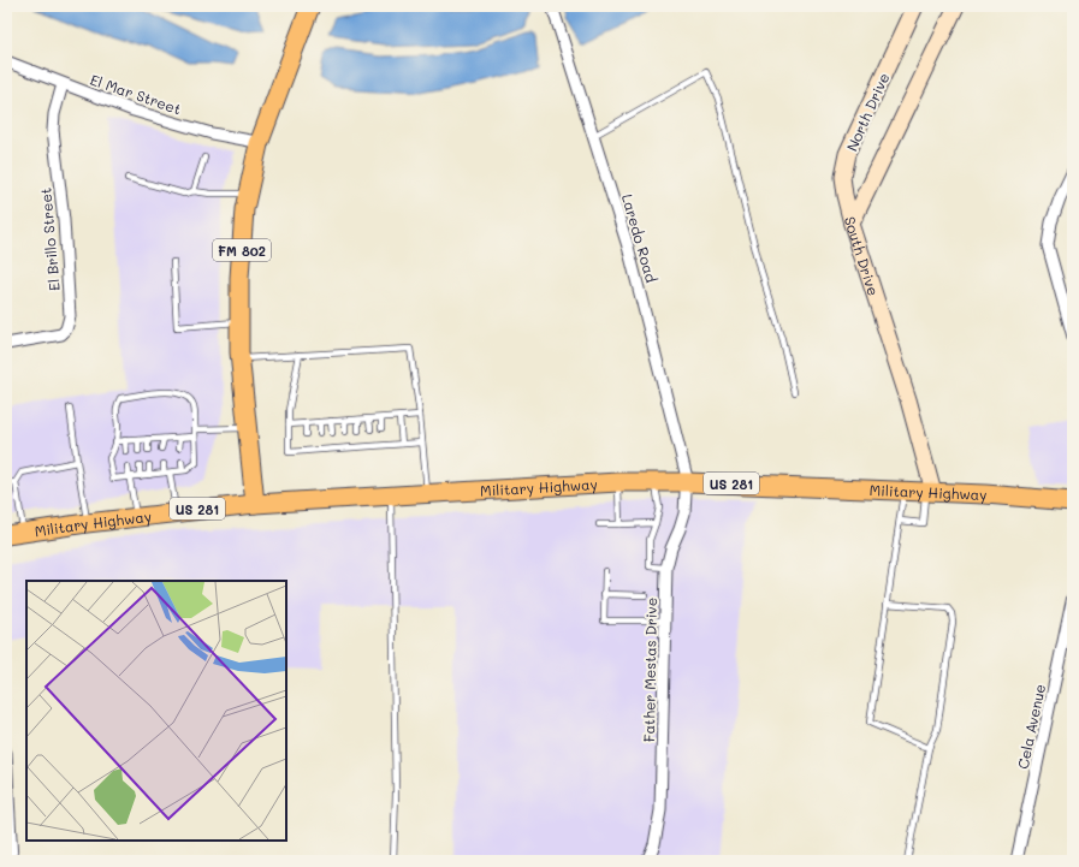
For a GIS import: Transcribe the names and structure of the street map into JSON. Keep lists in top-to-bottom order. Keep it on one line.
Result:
{"streets":{"main road":["FM 802","US 281","Military Highway"],"street":["El Mar Street","North Drive","Laredo Road","El Brillo Street","South Drive","Father Mestas Drive","Cela Avenue"]},"crossings":[["El Mar Street","El Brillo Street"],["El Mar Street","FM 802"],["North Drive","South Drive"],["Laredo Road","Military Highway"],["Laredo Road","Father Mestas Drive"],["FM 802","Military Highway"],["South Drive","Military Highway"],["Military Highway","Father Mestas Drive"]]}
